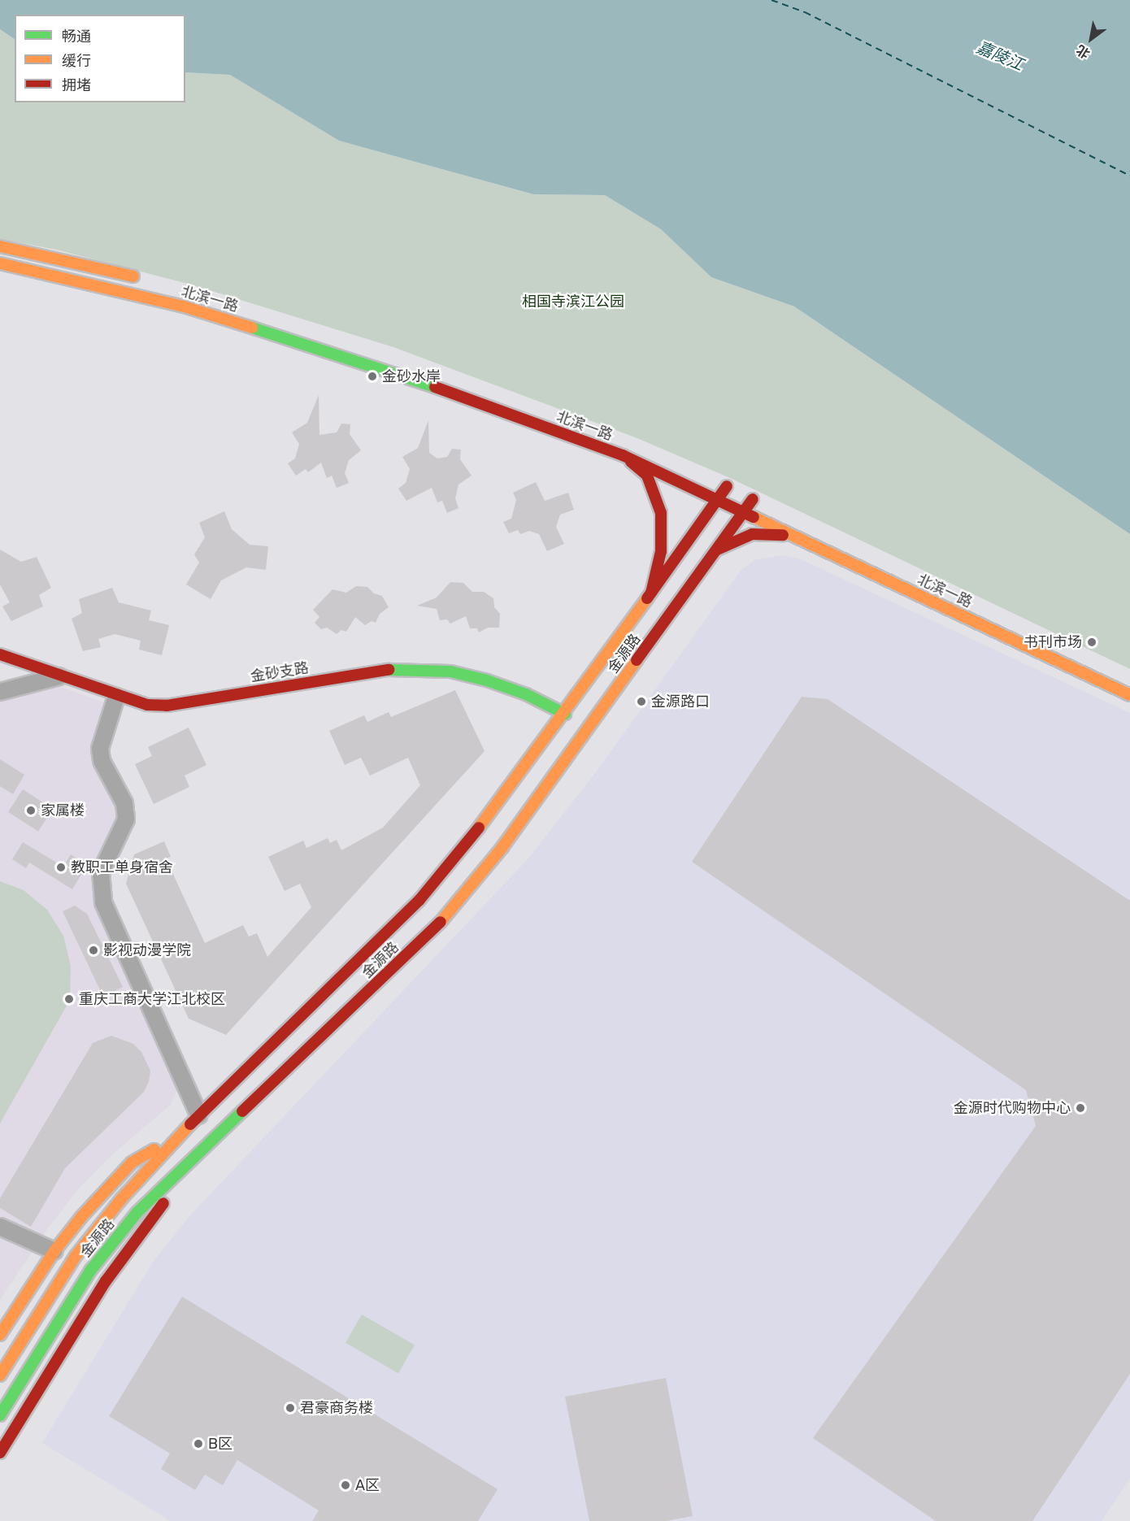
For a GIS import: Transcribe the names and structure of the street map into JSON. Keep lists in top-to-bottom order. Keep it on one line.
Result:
{"streets":{"main road":["北滨一路","金源路","金砂支路"]},"crossings":[["北滨一路","金源路"],["金源路","金砂支路"]],"water":["嘉陵江"],"parks":["相国寺滨江公园"],"places":["金砂水岸","书刊市场","金源路口","家属楼","教职工单身宿舍","影视动漫学院","重庆工商大学江北校区","金源时代购物中心","君豪商务楼","B区","A区"],"legend":["畅通","缓行","拥堵"],"north":"bottom left"}
